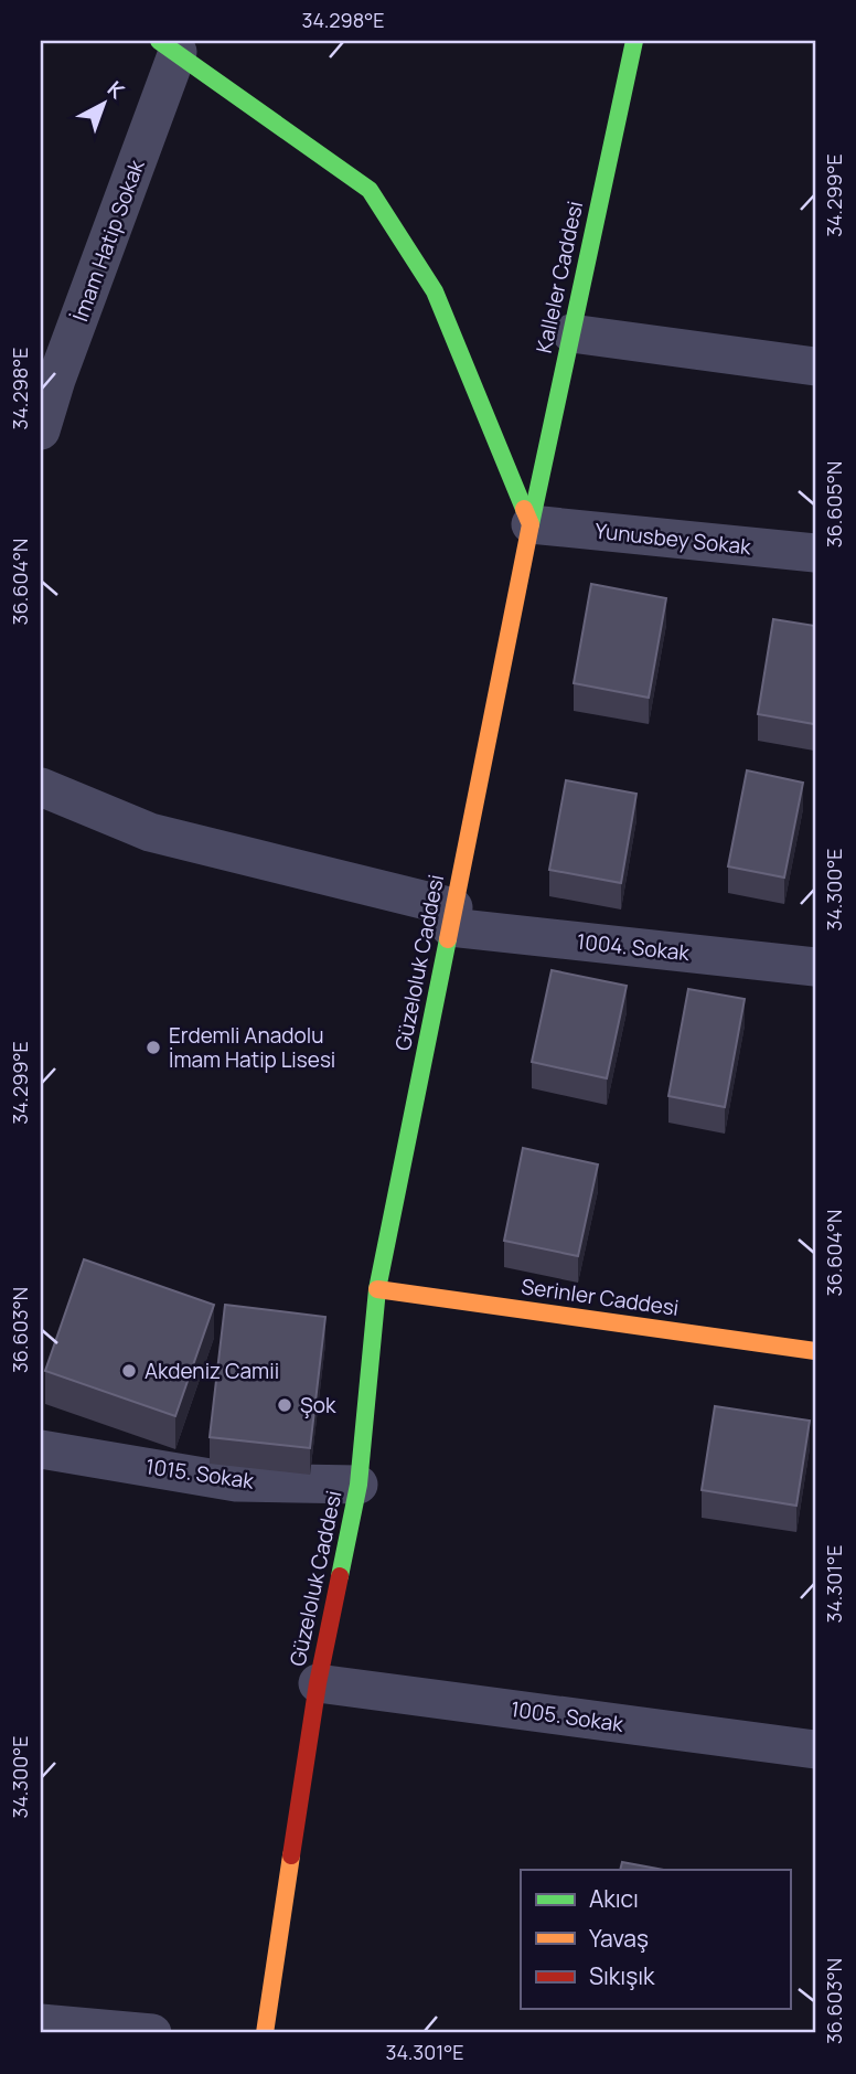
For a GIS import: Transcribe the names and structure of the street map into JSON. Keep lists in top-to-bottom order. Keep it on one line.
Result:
{"streets":{"main road":["Kalleler Caddesi","Güzeloluk Caddesi","Serinler Caddesi"],"street":["İmam Hatip Sokak","Yunusbey Sokak","1004. Sokak","1015. Sokak","1005. Sokak"]},"crossings":[["Kalleler Caddesi","Yunusbey Sokak"],["Kalleler Caddesi","Güzeloluk Caddesi"],["Yunusbey Sokak","Güzeloluk Caddesi"],["1004. Sokak","Güzeloluk Caddesi"],["Güzeloluk Caddesi","Serinler Caddesi"],["Güzeloluk Caddesi","1015. Sokak"],["Güzeloluk Caddesi","1005. Sokak"]],"places":["Erdemli Anadolu İmam Hatip Lisesi","Akdeniz Camii","Şok"],"legend":["Akıcı","Yavaş","Sıkışık"],"north":"top right","coordinates":["34.298°E","34.299°E","36.605°N","36.604°N","34.300°E","36.603°N","34.301°E"]}
